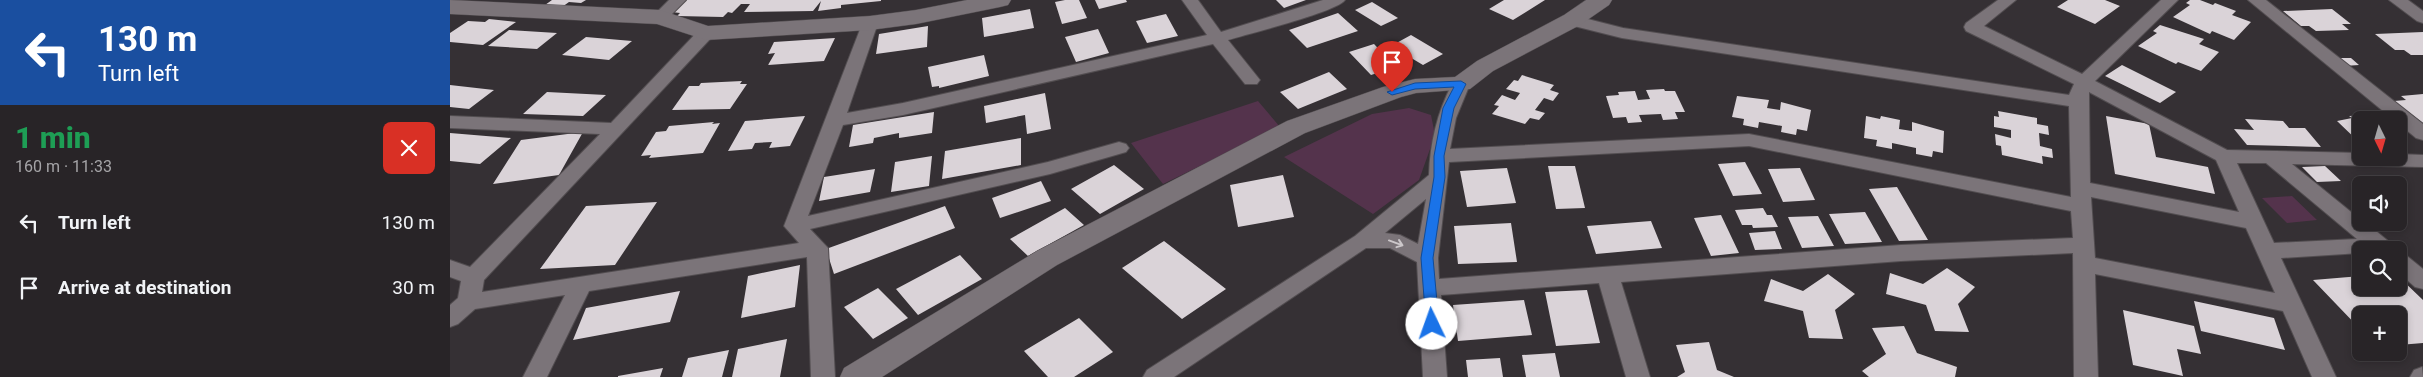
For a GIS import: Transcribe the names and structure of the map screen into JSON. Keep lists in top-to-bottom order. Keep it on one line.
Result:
{"north":"bottom","page":{"turn":["130 m","Turn left"],"heading":["1 min","160 m · 11:33"],"map_buttons":"+","list":[{"name":"Turn left","value":"130 m"},{"name":"Arrive at destination","value":"30 m"}]}}
